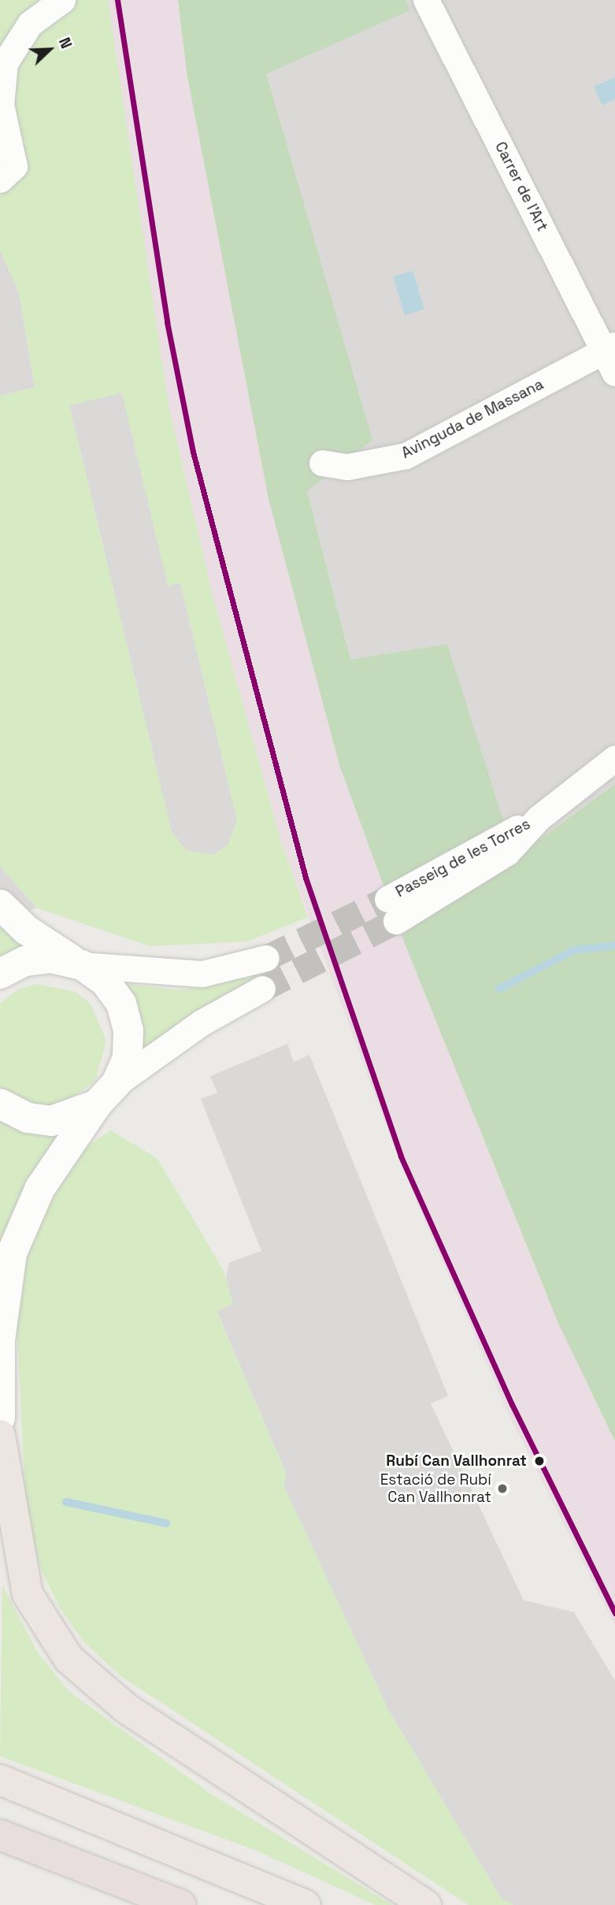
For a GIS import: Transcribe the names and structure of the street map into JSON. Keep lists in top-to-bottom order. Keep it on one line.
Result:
{"streets":{"street":["Carrer de l'Art","Avinguda de Massana","Passeig de les Torres"]},"crossings":[["Carrer de l'Art","Avinguda de Massana"]],"places":["Rubí Can Vallhonrat","Estació de Rubí Can Vallhonrat"],"north":"top right"}
